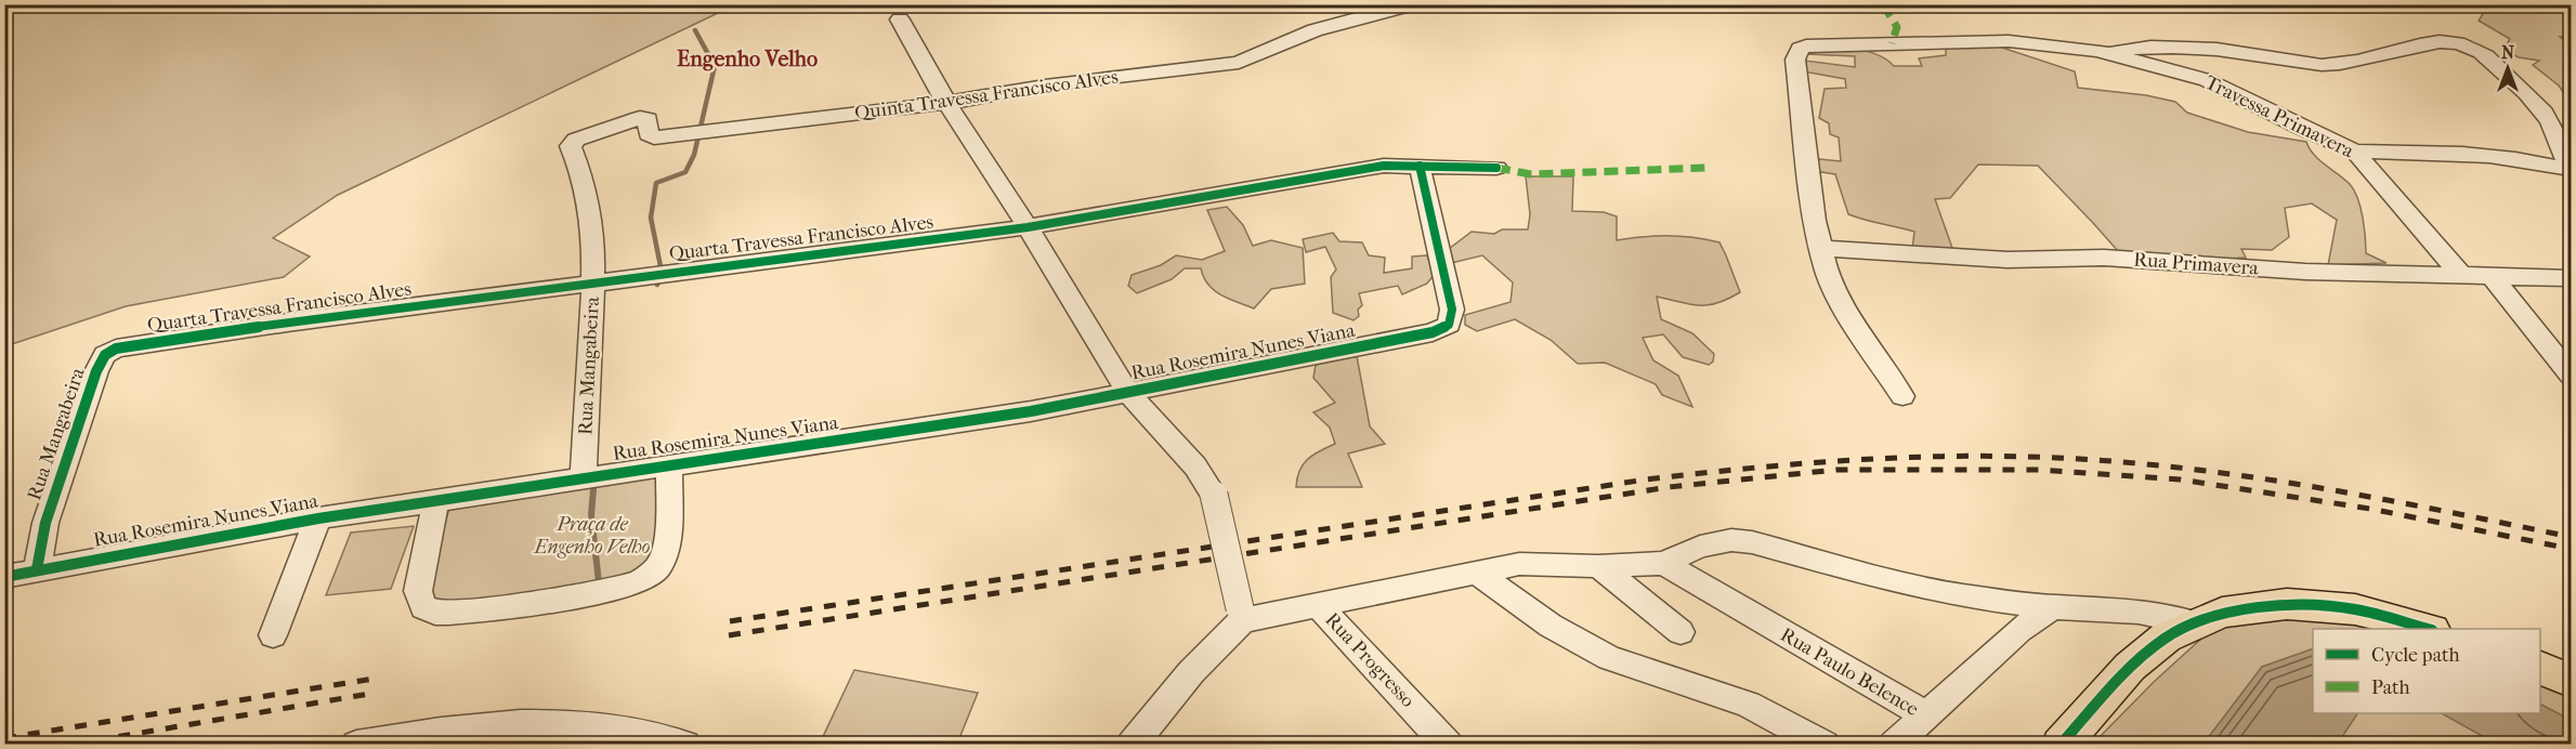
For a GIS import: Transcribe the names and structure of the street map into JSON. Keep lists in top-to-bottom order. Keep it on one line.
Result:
{"streets":{"street":["Quinta Travessa Francisco Alves","Travessa Primavera","Quarta Travessa Francisco Alves","Rua Primavera","Rua Rosemira Nunes Viana","Rua Mangabeira","Rua Progresso","Rua Paulo Belence"]},"crossings":[["Quinta Travessa Francisco Alves","Rua Mangabeira"],["Travessa Primavera","Rua Primavera"],["Quarta Travessa Francisco Alves","Rua Rosemira Nunes Viana"],["Quarta Travessa Francisco Alves","Rua Mangabeira"],["Rua Rosemira Nunes Viana","Rua Mangabeira"]],"districts":["Engenho Velho"],"parks":["Praça de Engenho Velho"],"legend":["Cycle path","Path"],"north":"top"}
